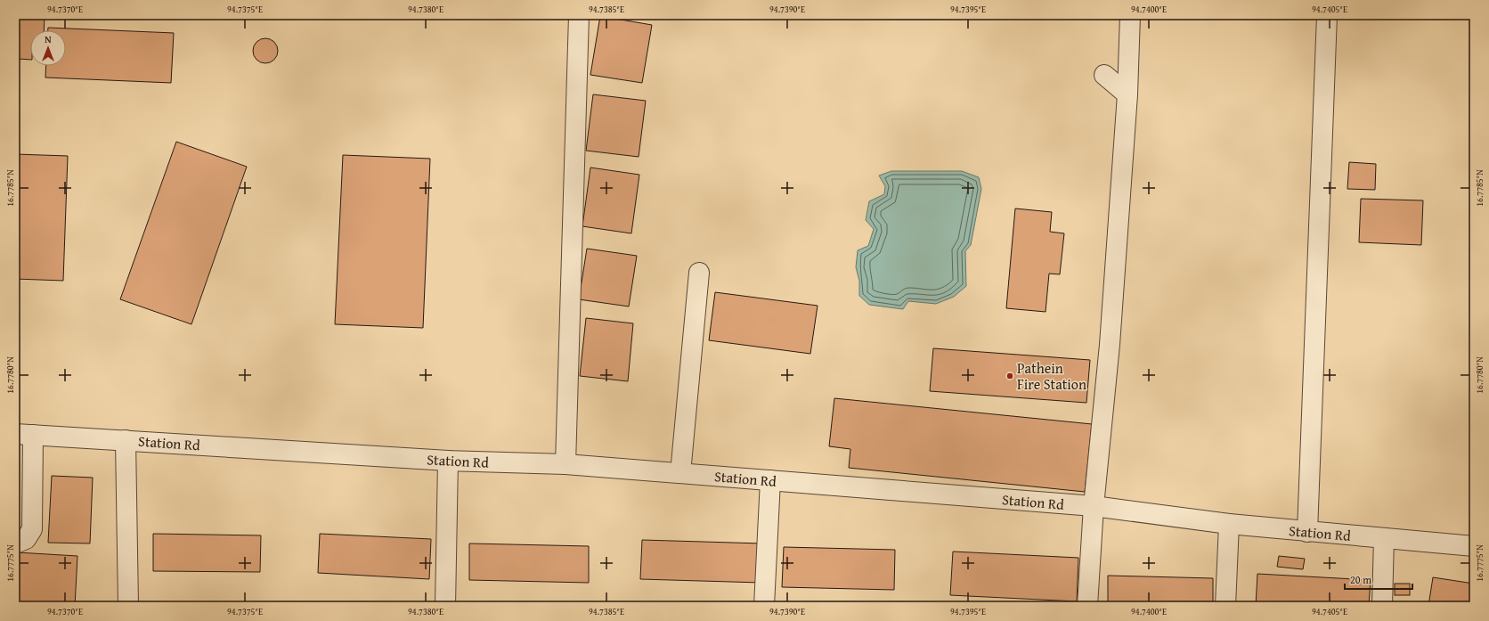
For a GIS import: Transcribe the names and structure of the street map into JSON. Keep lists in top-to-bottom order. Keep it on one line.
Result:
{"streets":{"street":["Station Rd"]},"places":["Pathein Fire Station"],"scale_bar":"20 m","north":"top","coordinates":["94.7370°E","94.7375°E","94.7380°E","94.7385°E","94.7390°E","94.7395°E","94.7400°E","94.7405°E","16.7785°N","16.7780°N","16.7775°N"]}
